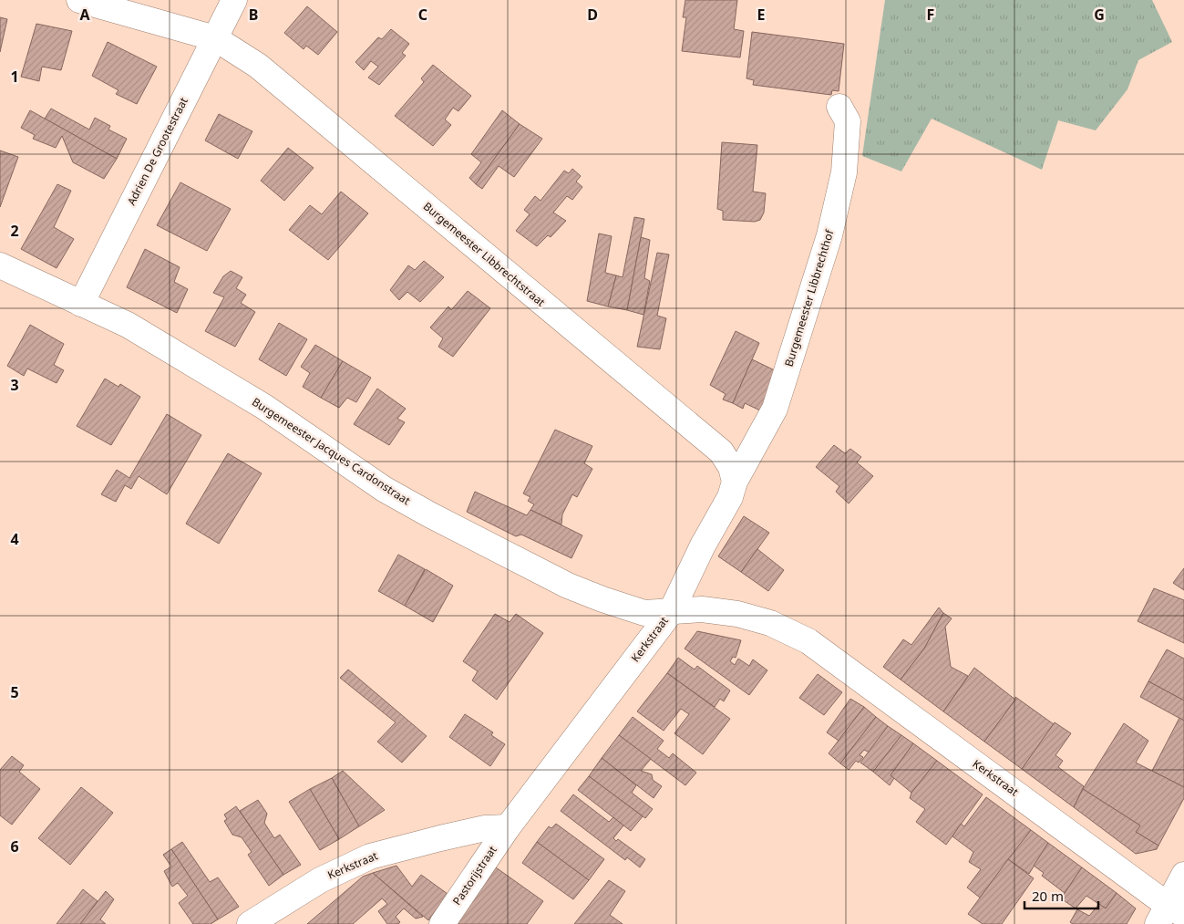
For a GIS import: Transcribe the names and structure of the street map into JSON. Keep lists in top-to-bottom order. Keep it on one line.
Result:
{"streets":{"street":["Adrien De Grootestraat","Burgemeester Libbrechtstraat","Burgemeester Libbrechthof","Burgemeester Jacques Cardonstraat","Kerkstraat","Pastorijstraat"]},"crossings":[["Adrien De Grootestraat","Burgemeester Libbrechtstraat"],["Adrien De Grootestraat","Burgemeester Jacques Cardonstraat"],["Burgemeester Libbrechtstraat","Burgemeester Libbrechthof"],["Burgemeester Jacques Cardonstraat","Kerkstraat"],["Kerkstraat","Pastorijstraat"]],"scale_bar":"20 m","grid":{"columns":["A","B","C","D","E","F","G"],"rows":["1","2","3","4","5","6"]}}
